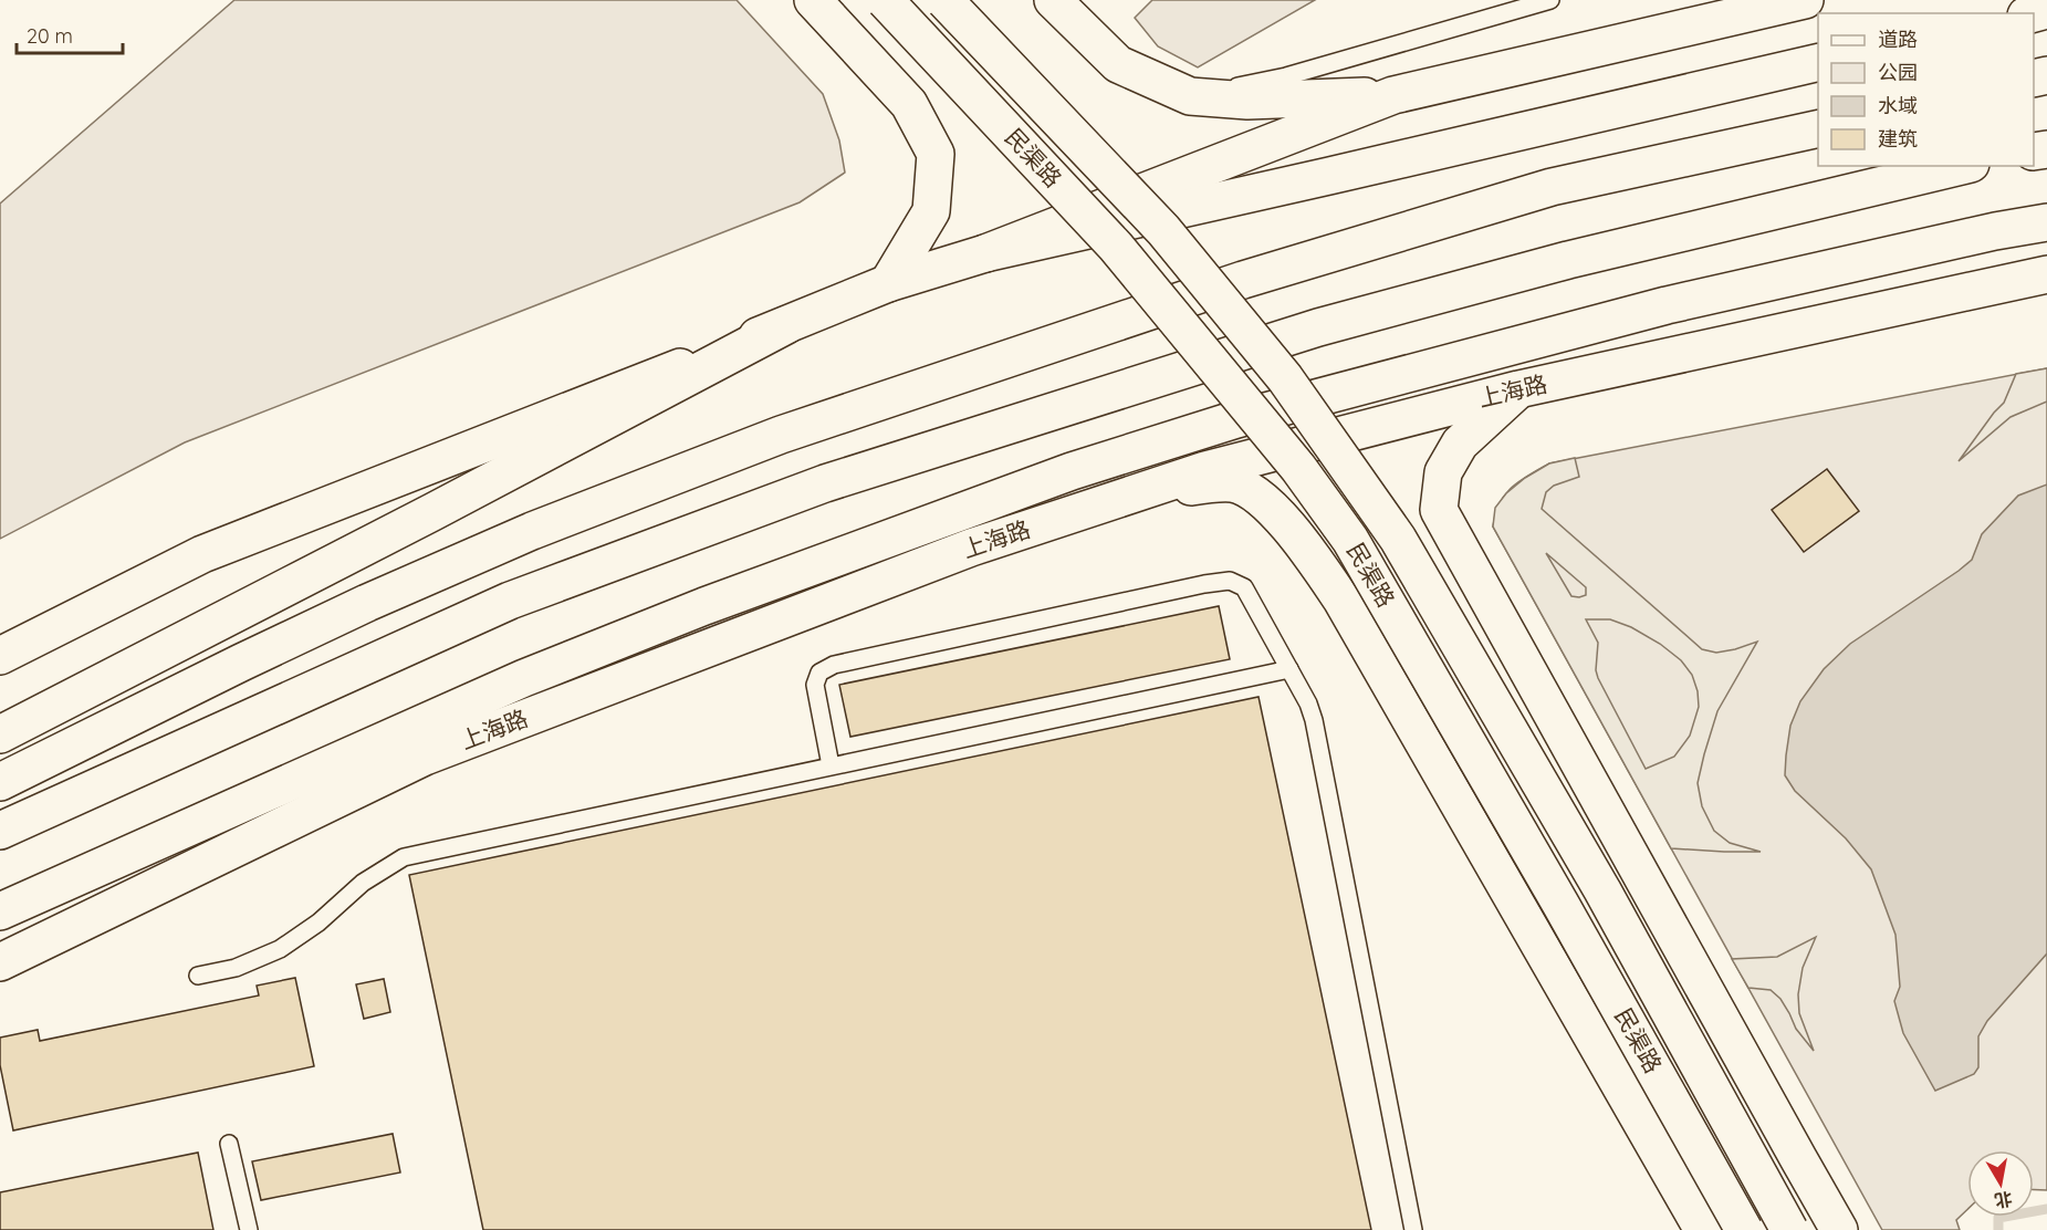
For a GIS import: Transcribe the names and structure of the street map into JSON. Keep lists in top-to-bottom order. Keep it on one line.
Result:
{"streets":{"main road":["民渠路","上海路"]},"legend":["道路","公园","水域","建筑"],"scale_bar":"20 m","north":"bottom"}
